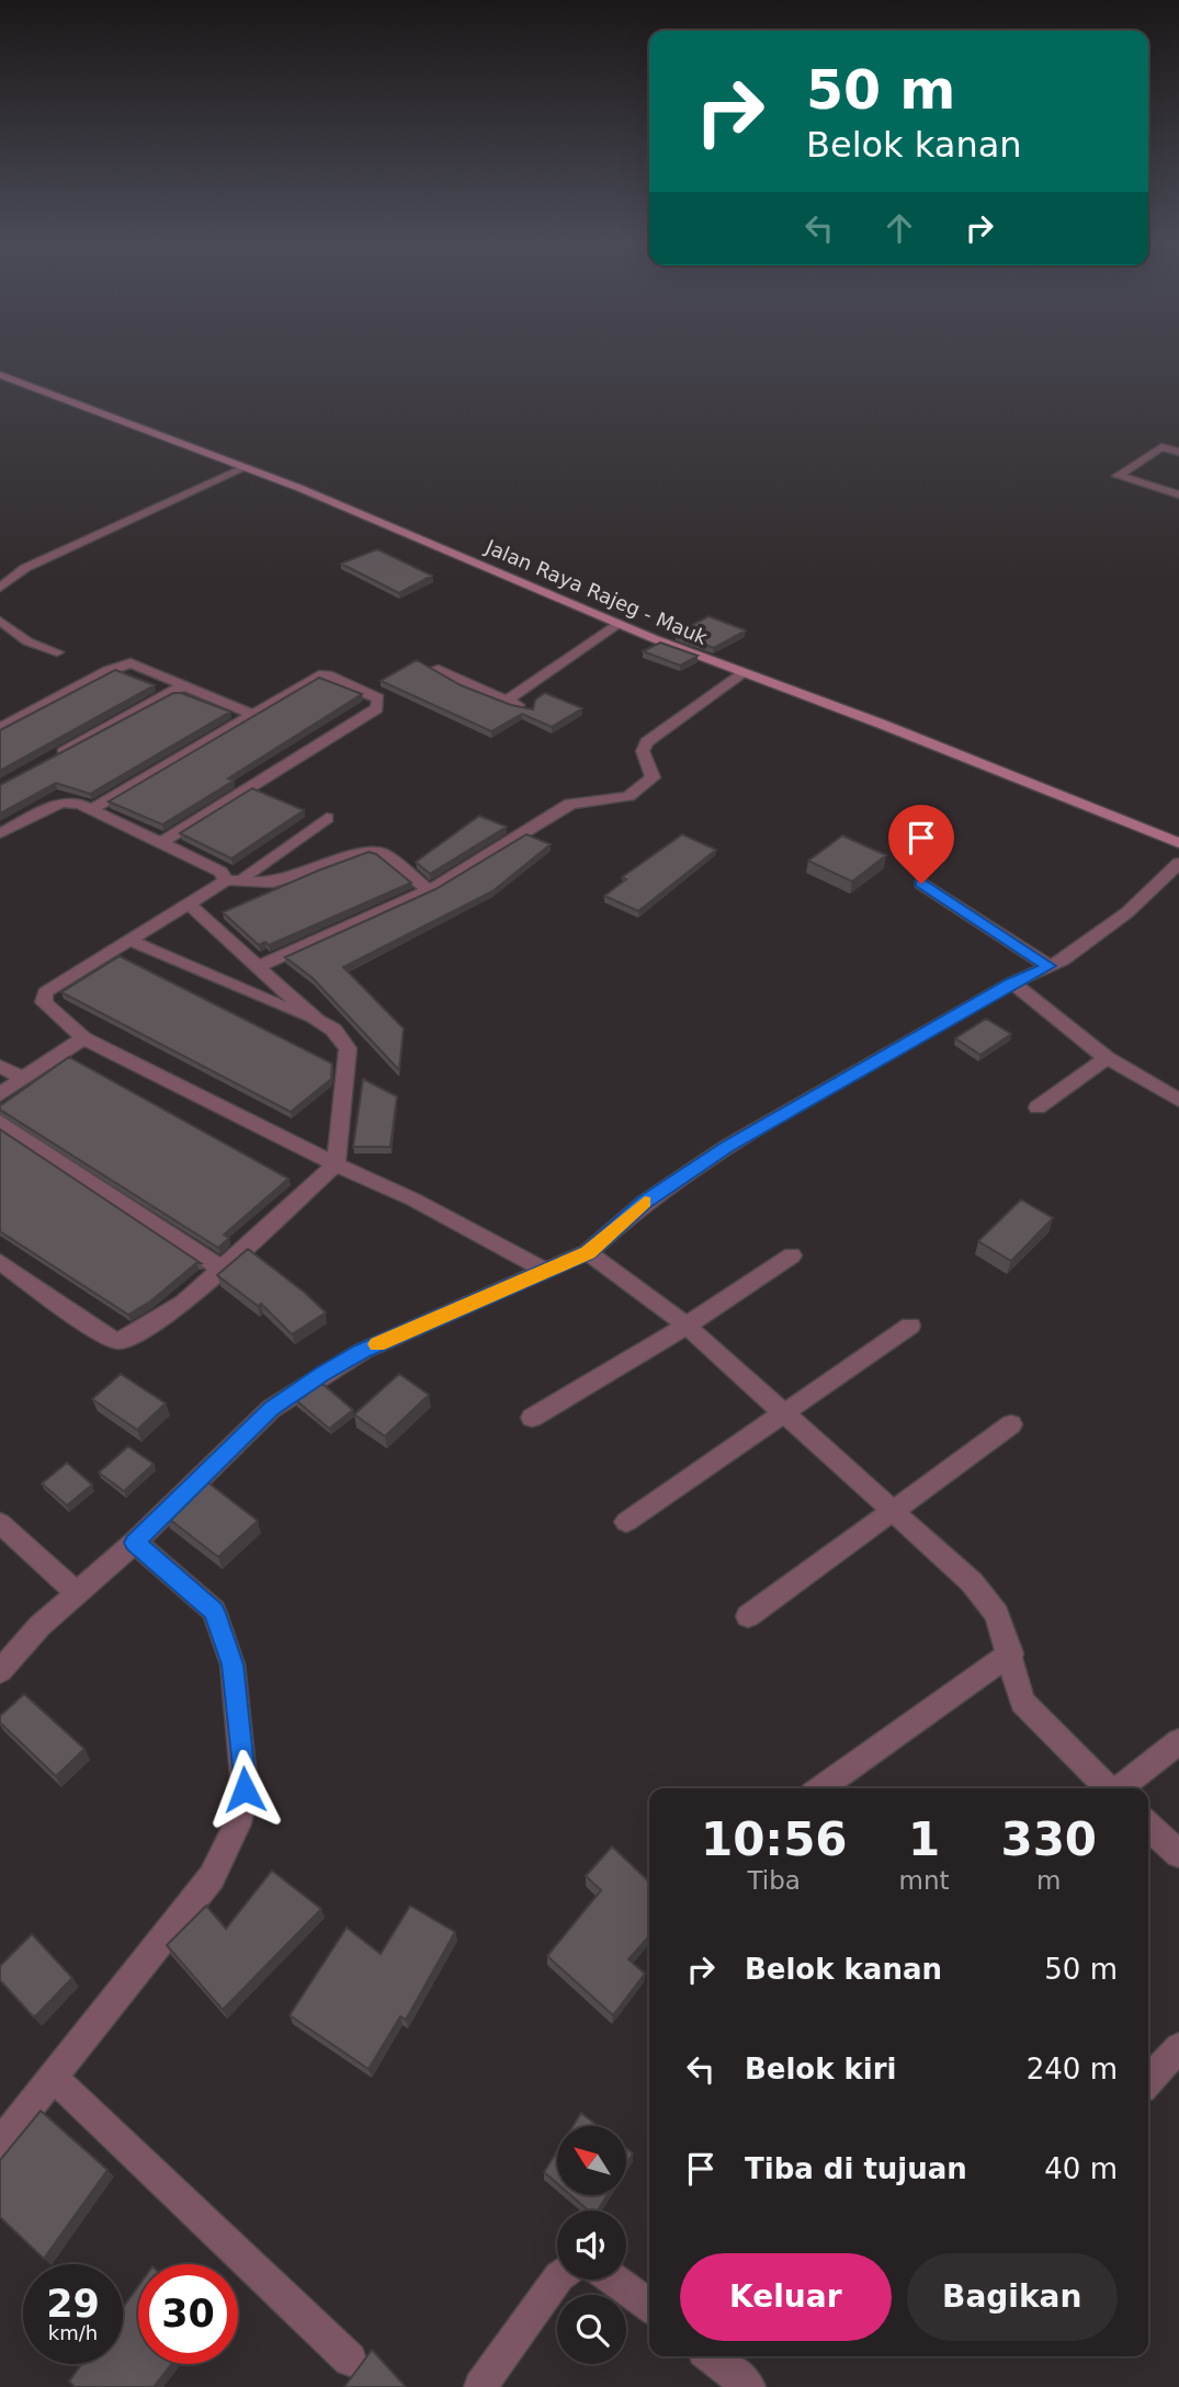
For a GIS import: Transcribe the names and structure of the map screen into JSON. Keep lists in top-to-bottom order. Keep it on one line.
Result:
{"streets":{"main road":["Jalan Raya Rajeg - Mauk"]},"north":"top left","page":{"turn":["50 m","Belok kanan"],"eta":["10:56","Tiba","1","mnt","330","m"],"list":[{"name":"Belok kanan","value":"50 m"},{"name":"Belok kiri","value":"240 m"},{"name":"Tiba di tujuan","value":"40 m"}],"buttons":["Keluar","Bagikan"],"speed":"29 km/h","limit":"30"}}
